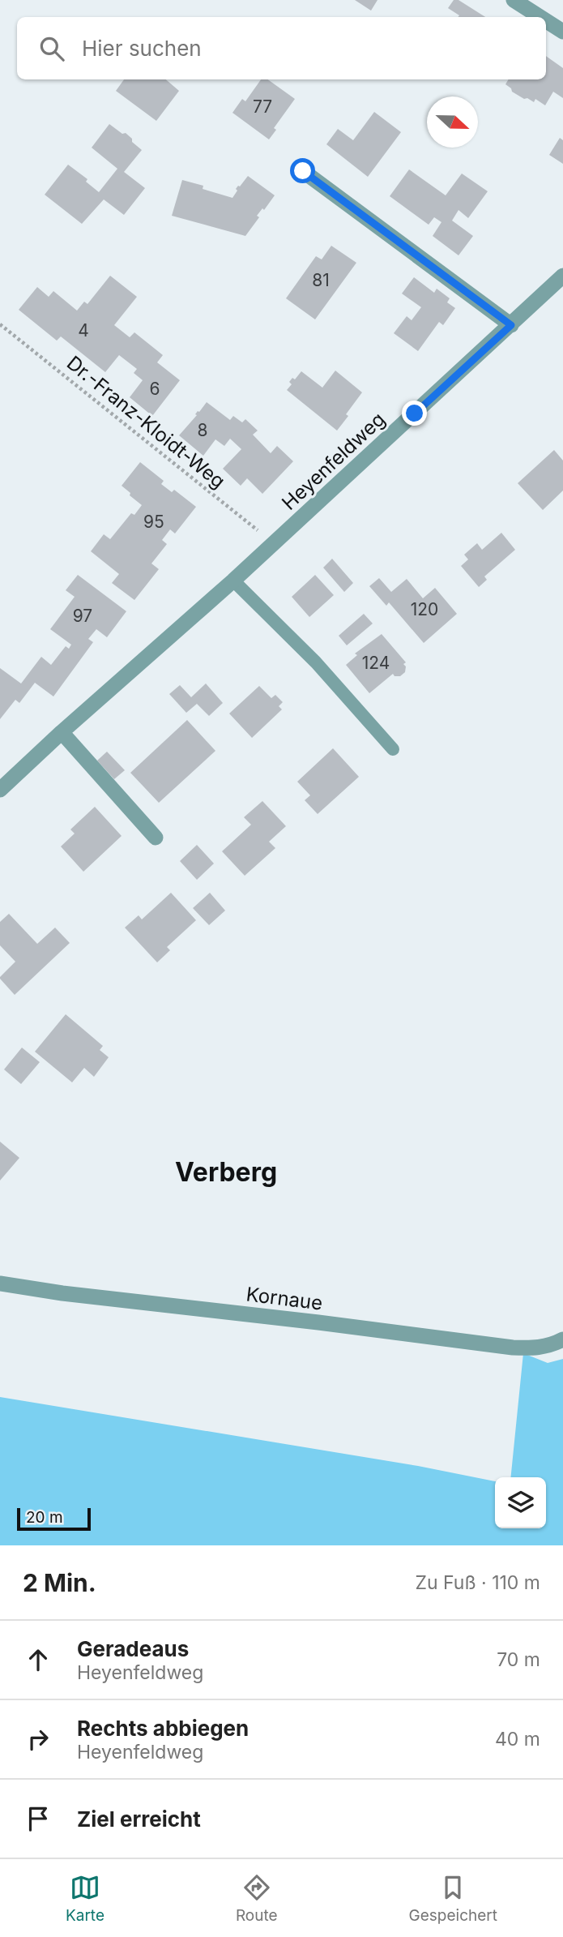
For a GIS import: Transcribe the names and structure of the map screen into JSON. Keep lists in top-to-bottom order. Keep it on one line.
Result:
{"streets":{"street":["Heyenfeldweg","Kornaue"],"path":["Dr.-Franz-Kloidt-Weg"]},"crossings":[["Dr.-Franz-Kloidt-Weg","Heyenfeldweg"]],"districts":["Verberg"],"house_numbers":["77","81","4","6","8","95","120","97","124"],"scale_bar":"20 m","north":"right","page":{"search":"Hier suchen","scale":"20 m","heading":["2 Min.","Zu Fuß · 110 m"],"list":[["Geradeaus","Heyenfeldweg","70 m"],["Rechts abbiegen","Heyenfeldweg","40 m"],"Ziel erreicht"],"nav":["Karte","Route","Gespeichert"]}}
